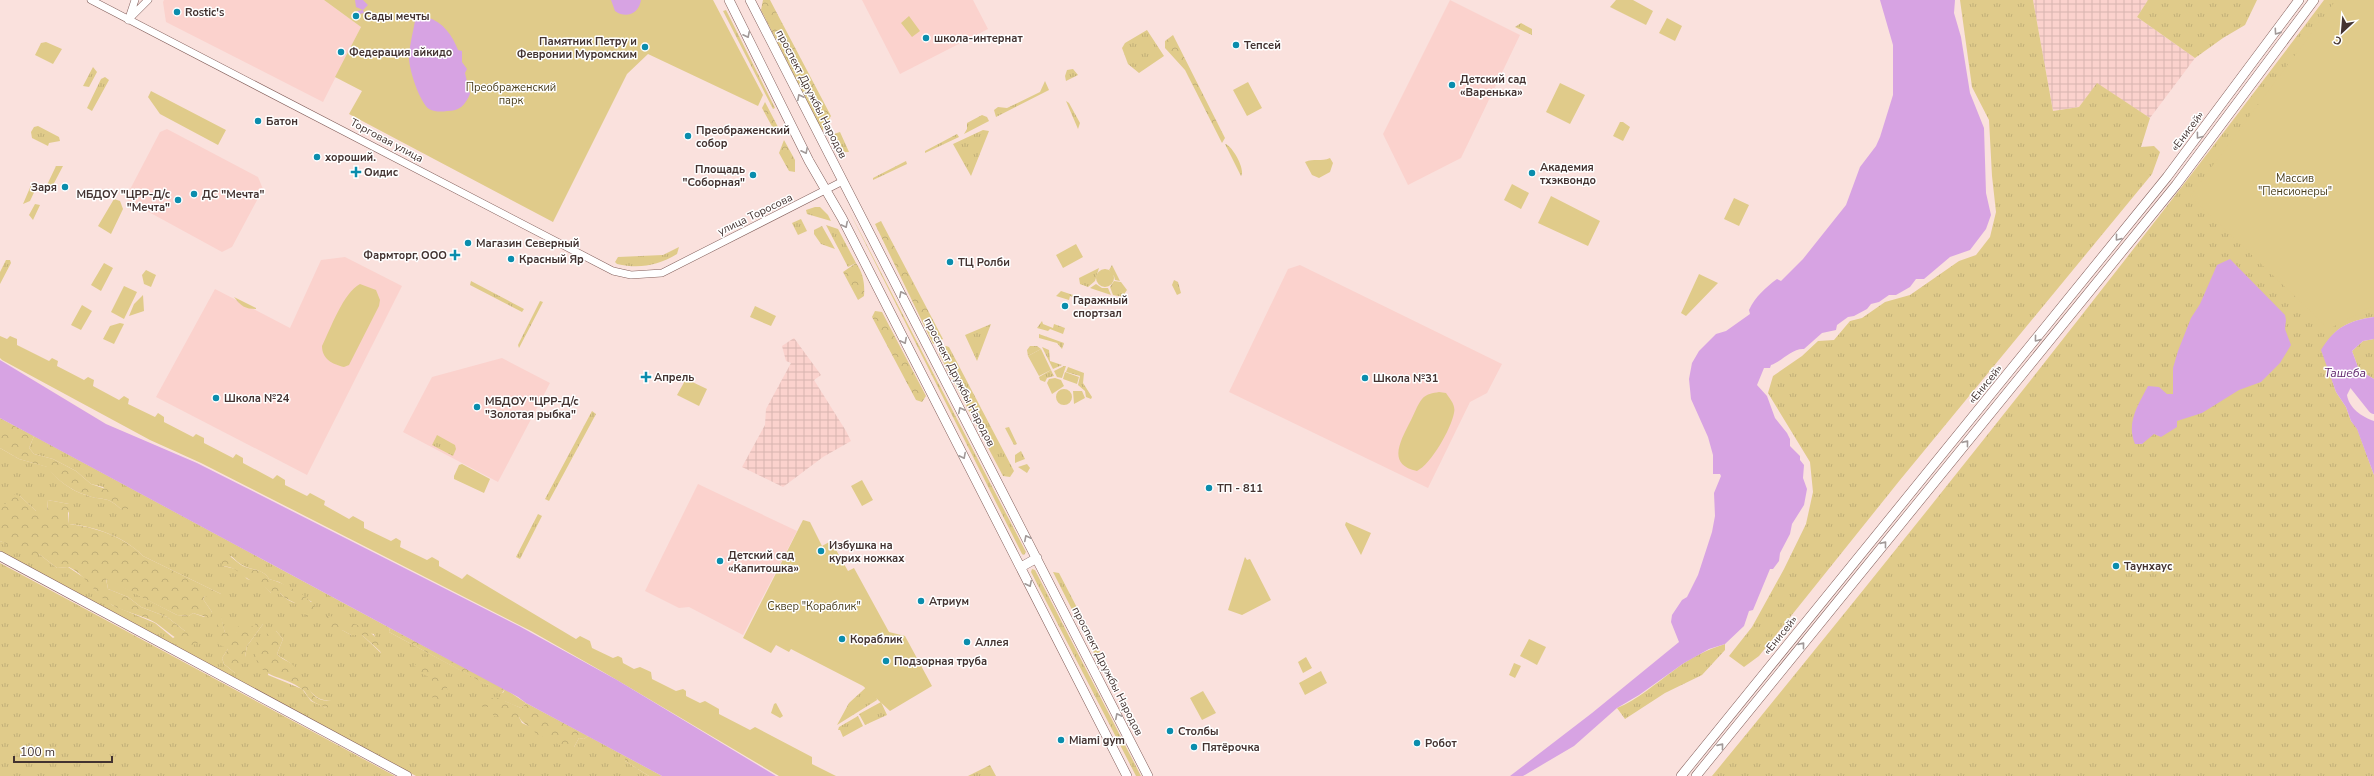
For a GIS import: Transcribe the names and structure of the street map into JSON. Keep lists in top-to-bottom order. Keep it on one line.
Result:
{"streets":{"main road":["проспект Дружбы Народов","«Енисей»"],"street":["Торговая улица","улица Торосова"]},"crossings":[["проспект Дружбы Народов","улица Торосова"],["Торговая улица","улица Торосова"]],"water":["Ташеба"],"parks":["Преображенский парк","Массив \"Пенсионеры\"","Сквер \"Кораблик\""],"places":{"other":["Rostic's","Сады мечты","школа-интернат","Тепсей","Памятник Петру и Февронии Муромским","Федерация айкидо","Детский сад «Варенька»","Батон","Преображенский собор","хороший.","Академия тхэквондо","Площадь \"Соборная\"","Заря","ДС \"Мечта\"","МБДОУ \"ЦРР-Д/с \"Мечта\"","Магазин Северный","Красный Яр","ТЦ Ролби","Гаражный спортзал","Школа №31","Школа №24","МБДОУ \"ЦРР-Д/с \"Золотая рыбка\"","ТП - 811","Избушка на курих ножках","Детский сад «Капитошка»","Таунхаус","Атриум","Кораблик","Аллея","Подзорная труба","Столбы","Miami gym","Робот","Пятёрочка"],"health":["Оидис","Фармторг, ООО","Апрель"]},"scale_bar":"100 m","north":"bottom left"}
